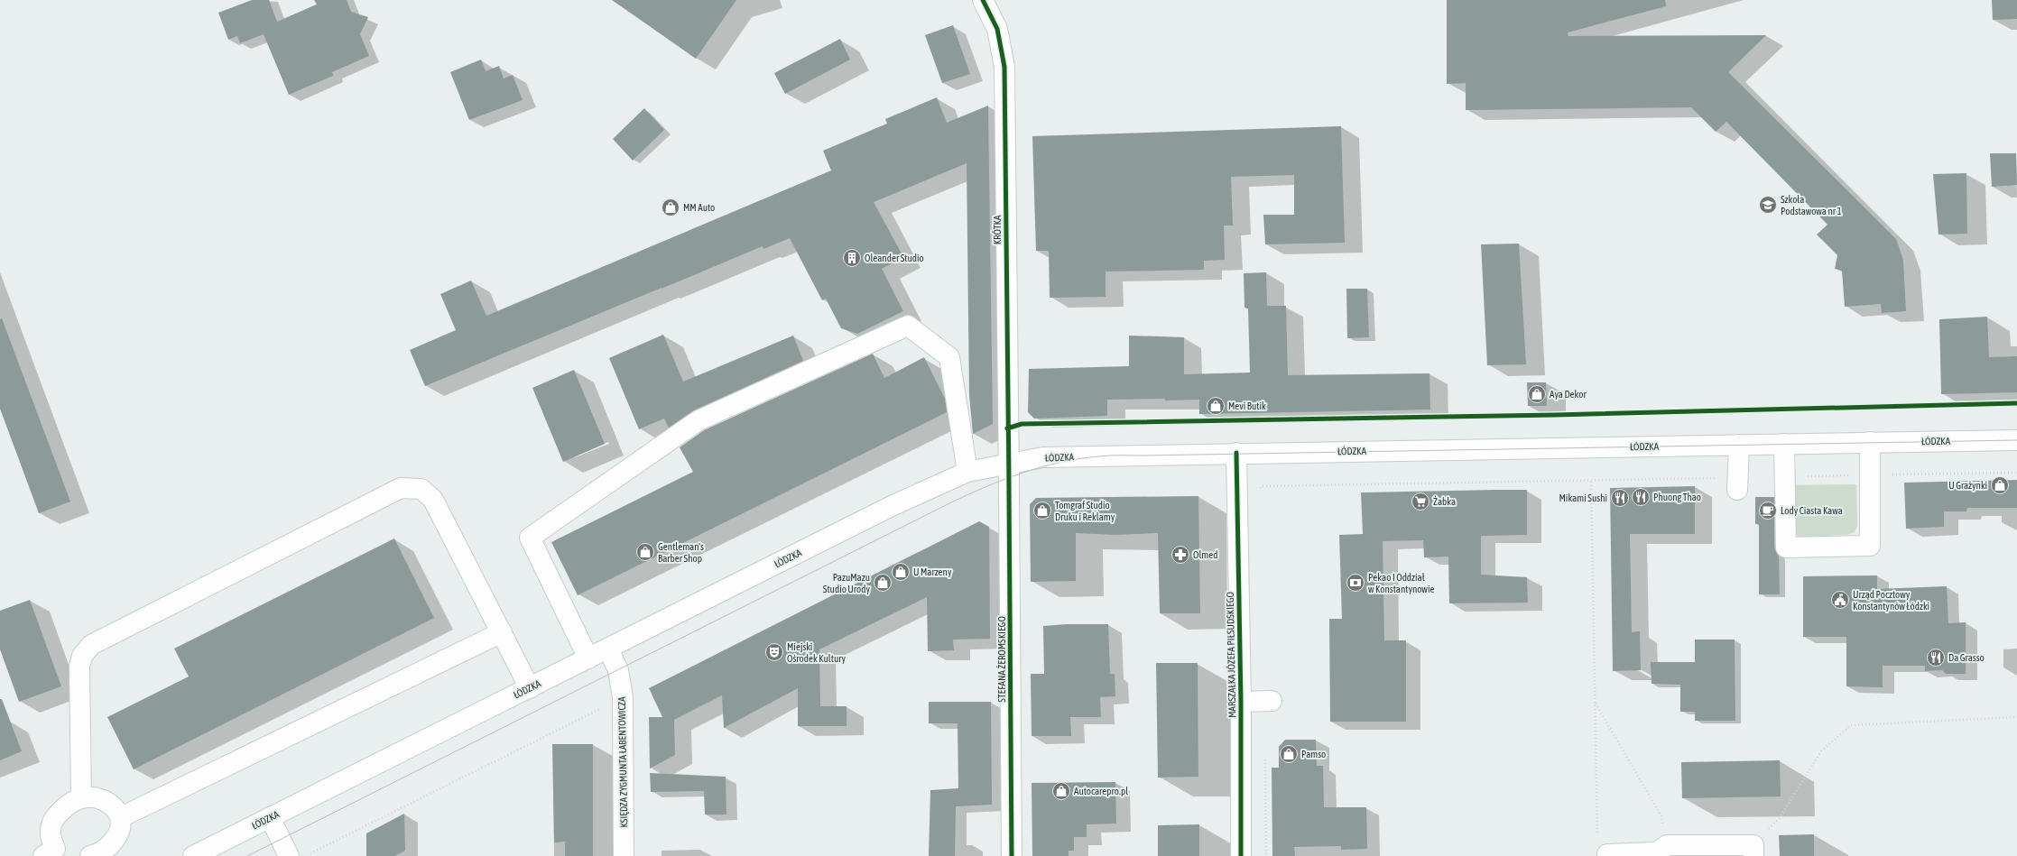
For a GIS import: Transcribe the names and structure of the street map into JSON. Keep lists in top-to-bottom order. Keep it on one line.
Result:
{"streets":{"main road":["KRÓTKA","ŁÓDZKA","MARSZAŁKA JÓZEFA PIŁSUDSKIEGO","STEFANA ŻEROMSKIEGO","KSIĘDZA ZYGMUNTA ŁABENTOWICZA"]},"crossings":[["KRÓTKA","ŁÓDZKA"],["KRÓTKA","STEFANA ŻEROMSKIEGO"],["ŁÓDZKA","MARSZAŁKA JÓZEFA PIŁSUDSKIEGO"],["ŁÓDZKA","STEFANA ŻEROMSKIEGO"],["ŁÓDZKA","KSIĘDZA ZYGMUNTA ŁABENTOWICZA"]],"places":{"school or university":["Szkoła Podstawowa nr 1"],"shop":["MM Auto","Aya Dekor","Mevi Butik","U Grażynki","Tomgraf Studio Druku i Reklamy","Gentleman's Barber Shop","U Marzeny","PazuMazu Studio Urody","Pamso","Autocarepro.pl"],"building":["Oleander Studio"],"restaurant":["Phuong Thao","Mikami Sushi","Da Grasso"],"supermarket":["Żabka"],"cafe":["Lody Ciasta Kawa"],"pharmacy":["Olmed"],"bank":["Pekao I Oddział w Konstantynowie"],"public building":["Urząd Pocztowy Konstantynów Łódzki"],"theatre":["Miejski Ośrodek Kultury"]}}
